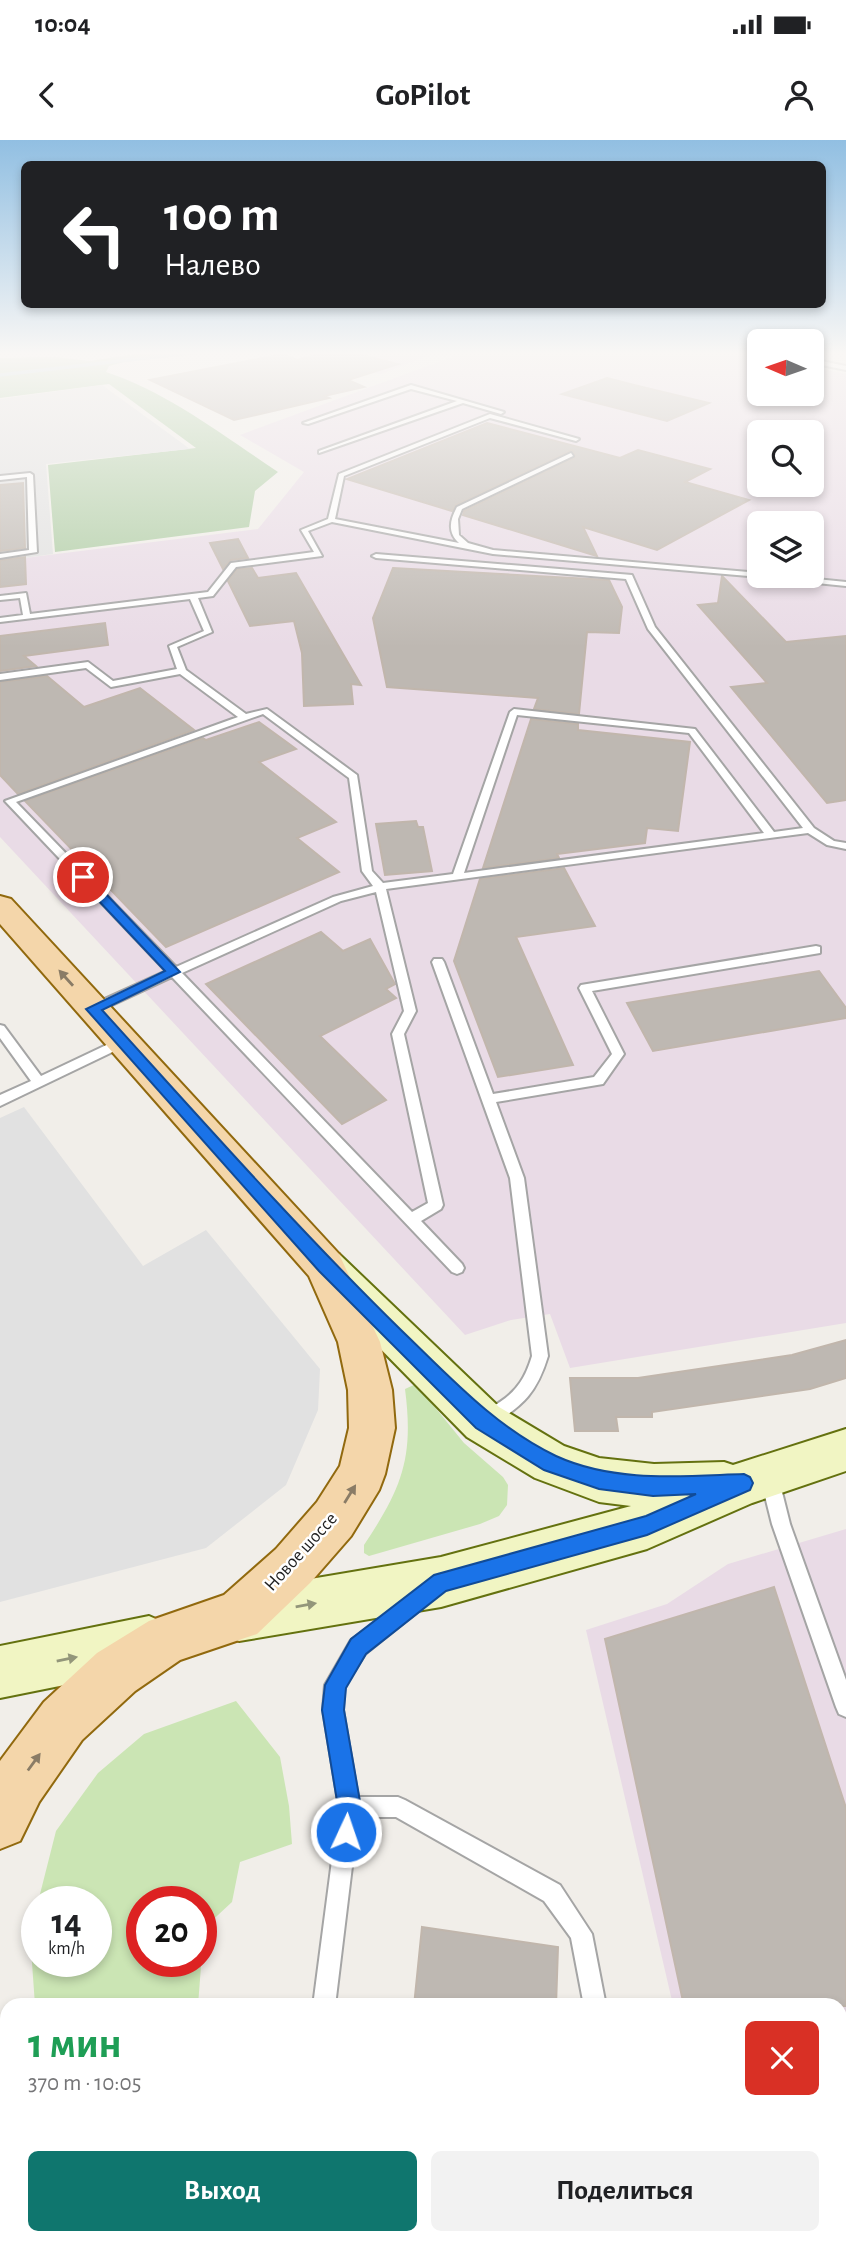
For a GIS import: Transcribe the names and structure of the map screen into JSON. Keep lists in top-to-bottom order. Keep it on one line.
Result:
{"streets":{"main road":["Новое шоссе"]},"one_way":["Новое шоссе"],"north":"left","page":{"status":"10:04","header":"GoPilot","turn":["100 m","Налево"],"speed":"14 km/h","limit":"20","heading":["1 мин","370 m · 10:05"],"buttons":["Выход","Поделиться"]}}
